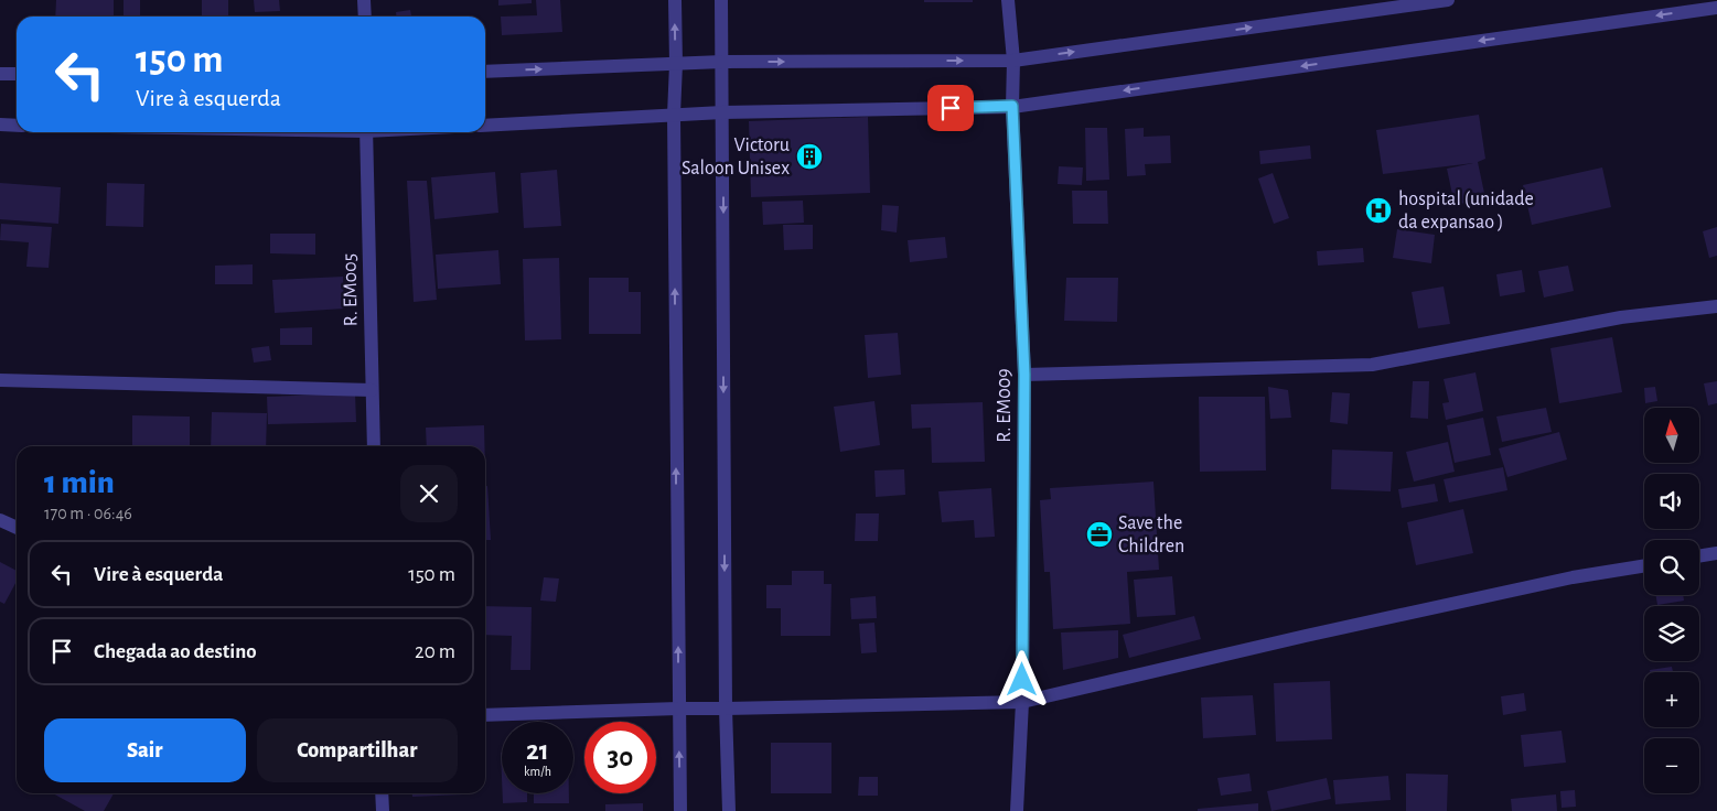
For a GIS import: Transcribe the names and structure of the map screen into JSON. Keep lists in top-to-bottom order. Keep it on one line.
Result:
{"streets":{"street":["R. EM005","R. EM009"]},"places":{"building":["Victoru Saloon Unisex"],"hospital":["hospital (unidade da expansao )"],"office":["Save the Children"]},"north":"top","page":{"turn":["150 m","Vire à esquerda"],"map_buttons":["+","−"],"heading":["1 min","170 m · 06:46"],"list":[{"name":"Vire à esquerda","value":"150 m"},{"name":"Chegada ao destino","value":"20 m"}],"buttons":["Sair","Compartilhar"],"speed":"21 km/h","limit":"30"}}
